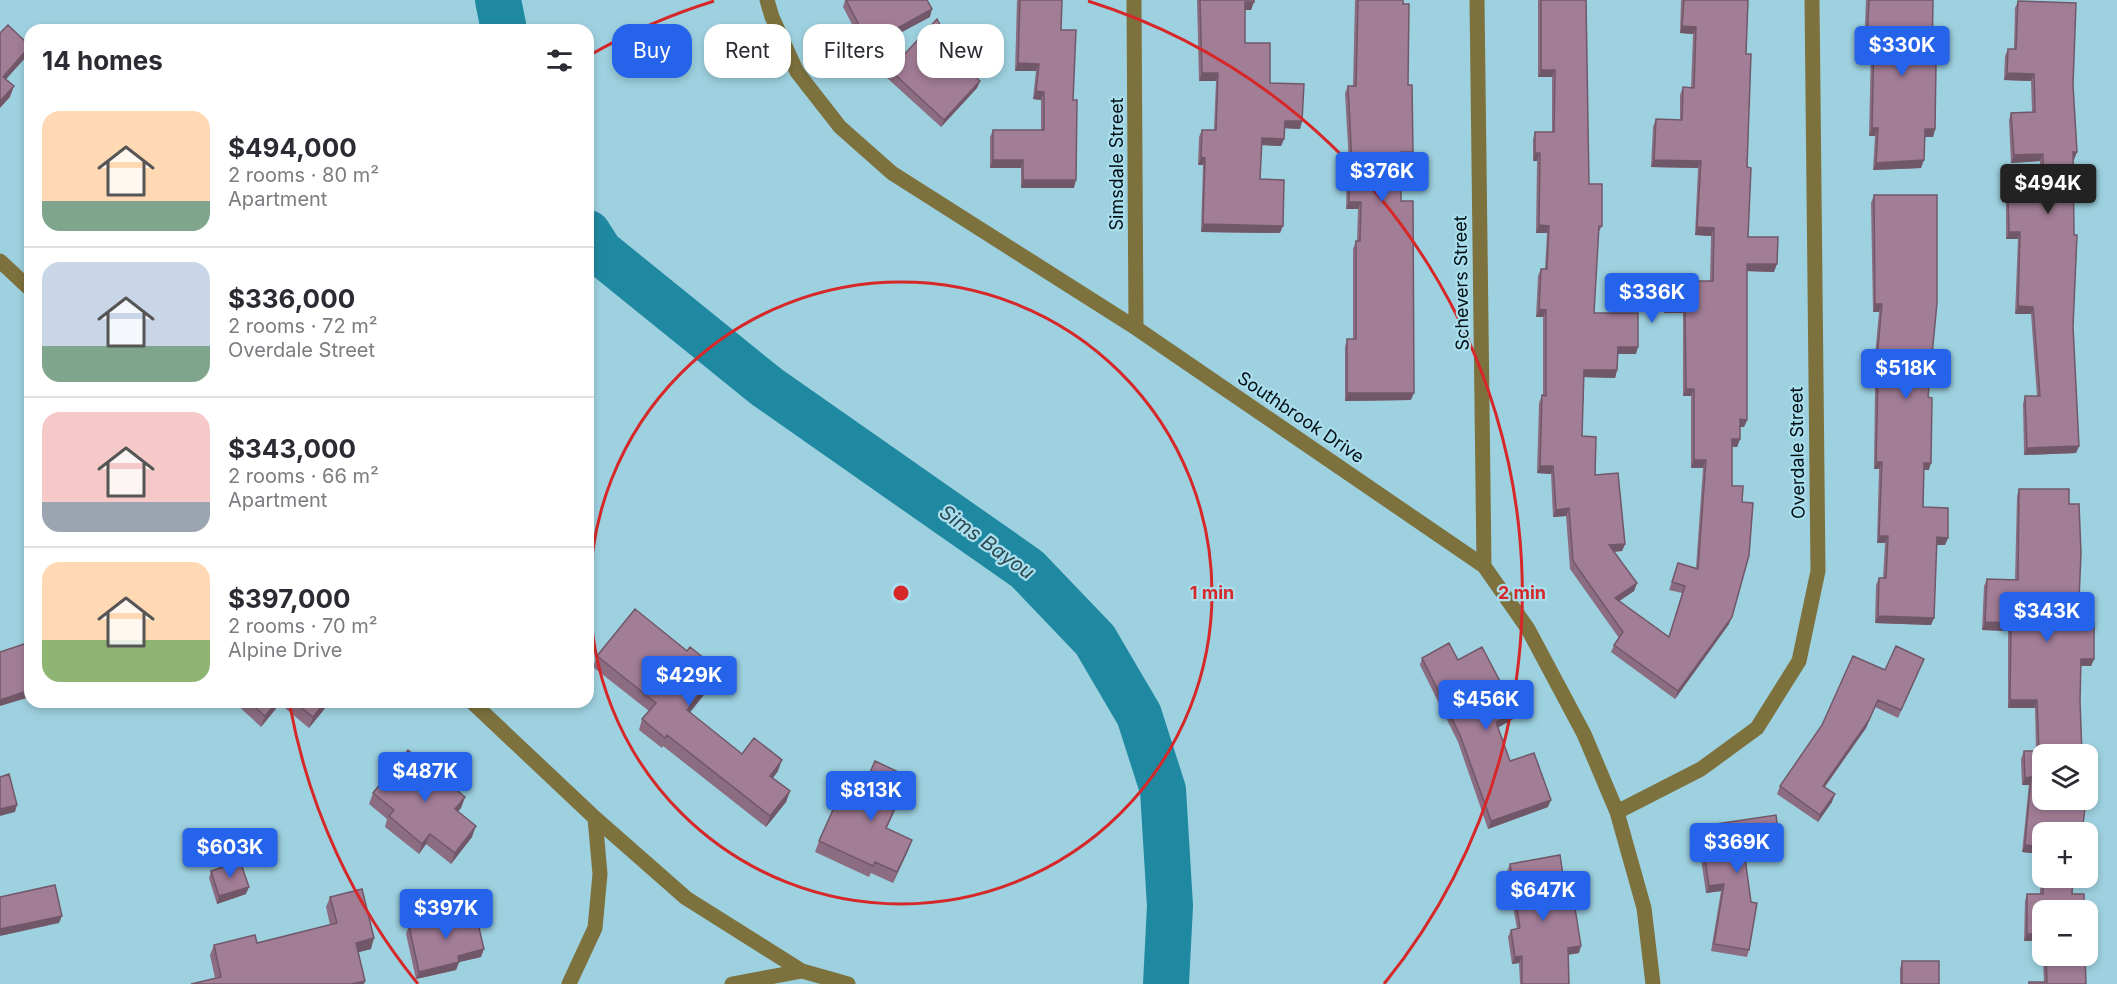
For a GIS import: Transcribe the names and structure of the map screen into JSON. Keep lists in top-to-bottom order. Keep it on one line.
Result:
{"streets":{"street":["Simsdale Street","Schevers Street","Southbrook Drive","Overdale Street"]},"crossings":[["Simsdale Street","Southbrook Drive"],["Schevers Street","Southbrook Drive"],["Southbrook Drive","Overdale Street"]],"water":["Sims Bayou"],"page":{"chip":["Buy","Rent","Filters","New"],"heading":"14 homes","price":["$330K","$376K","$494K","$336K","$518K","$343K","$429K","$456K","$487K","$813K","$369K","$603K","$647K","$397K"],"list":[{"name":"$494,000","note":"2 rooms · 80 m² · Apartment"},{"name":"$336,000","note":"2 rooms · 72 m² · Overdale Street"},{"name":"$343,000","note":"2 rooms · 66 m² · Apartment"},{"name":"$397,000","note":"2 rooms · 70 m² · Alpine Drive"}],"map_buttons":["+","−"]},"rings":["1 min","2 min"]}
